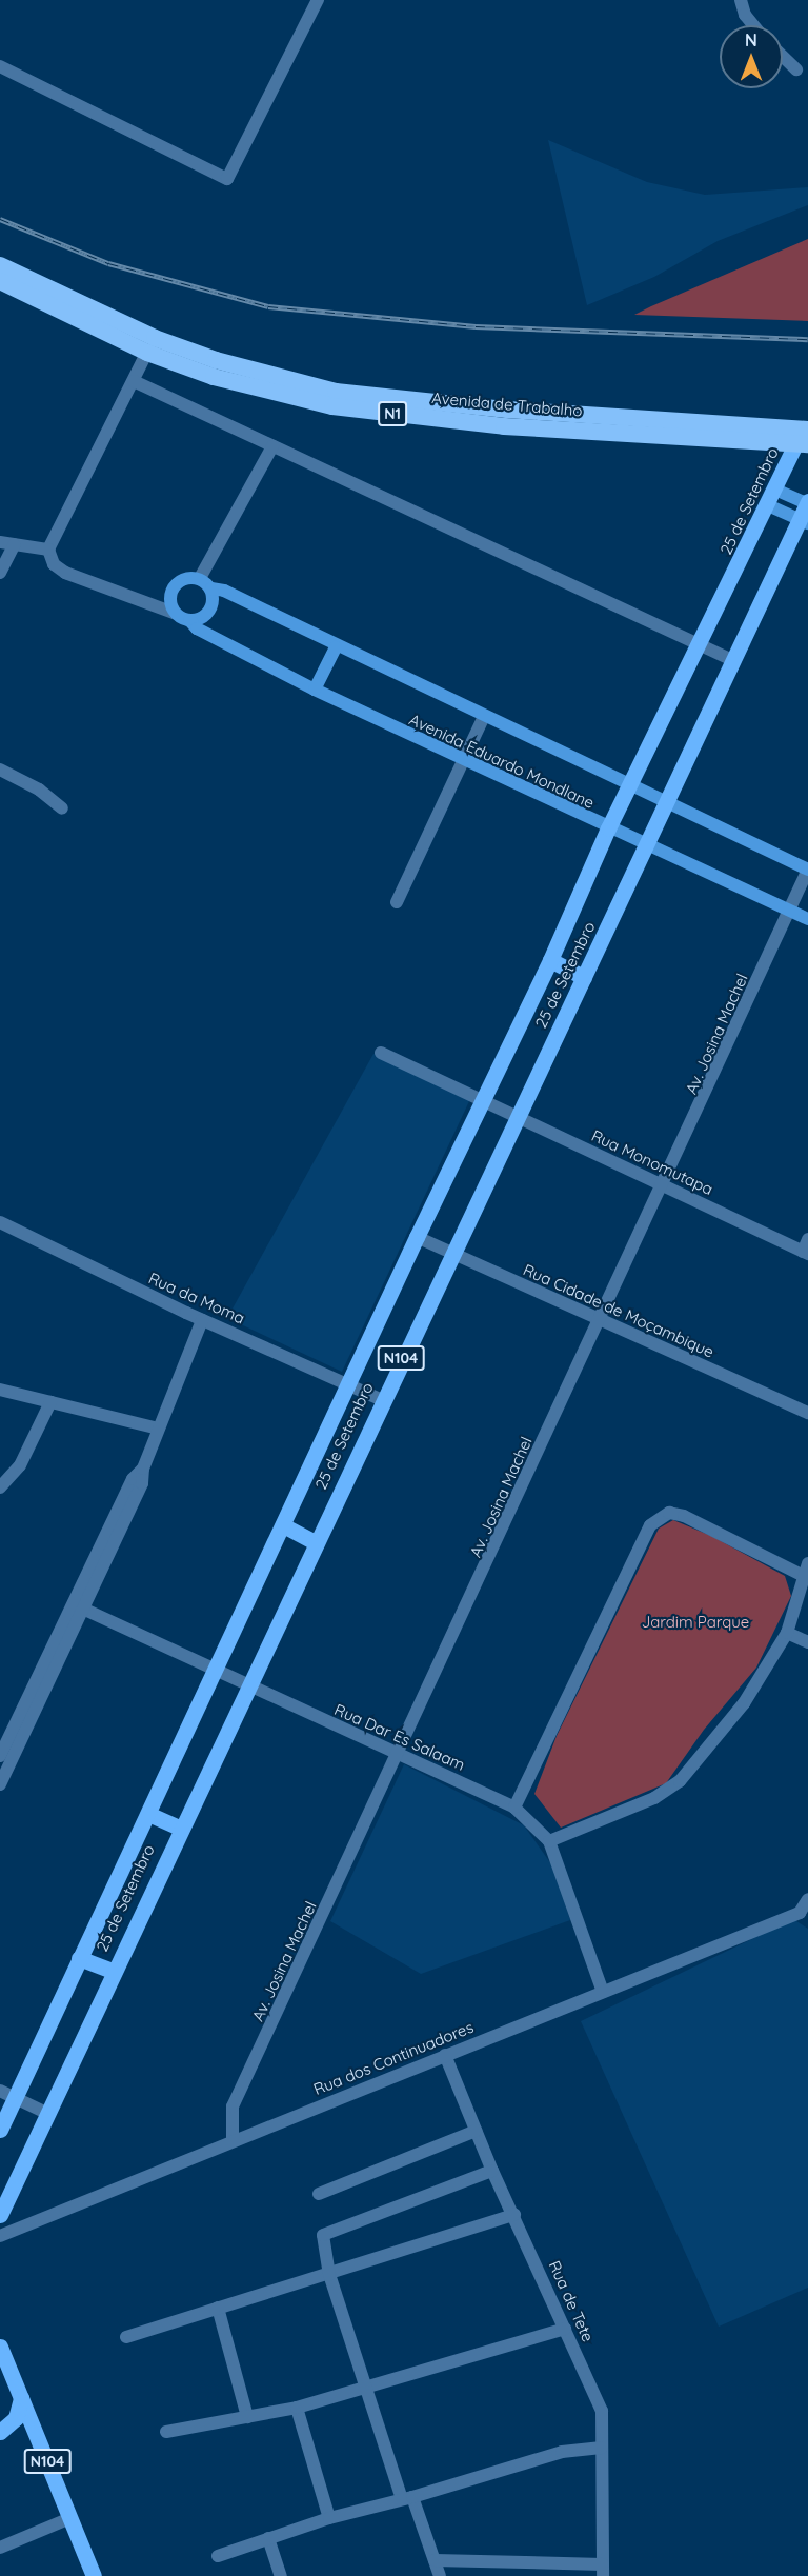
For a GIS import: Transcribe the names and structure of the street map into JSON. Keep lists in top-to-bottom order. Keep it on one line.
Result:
{"streets":{"highway":["Avenida de Trabalho","N1"],"main road":["25 de Setembro","Avenida Eduardo Mondlane","N104"],"street":["Av. Josina Machel","Rua Monomutapa","Rua da Moma","Rua Cidade de Moçambique","Rua Dar Es Salaam","Rua dos Continuadores","Rua de Tete"]},"crossings":[["Avenida de Trabalho","25 de Setembro"],["25 de Setembro","Avenida Eduardo Mondlane"],["25 de Setembro","Rua Monomutapa"],["25 de Setembro","Rua da Moma"],["25 de Setembro","Rua Cidade de Moçambique"],["25 de Setembro","Rua Dar Es Salaam"],["Avenida Eduardo Mondlane","Av. Josina Machel"],["Av. Josina Machel","Rua Monomutapa"],["Av. Josina Machel","Rua Cidade de Moçambique"],["Av. Josina Machel","Rua Dar Es Salaam"],["Av. Josina Machel","Rua dos Continuadores"],["Rua Dar Es Salaam","Rua dos Continuadores"],["Rua dos Continuadores","Rua de Tete"]],"parks":["Jardim Parque"],"north":"top"}
